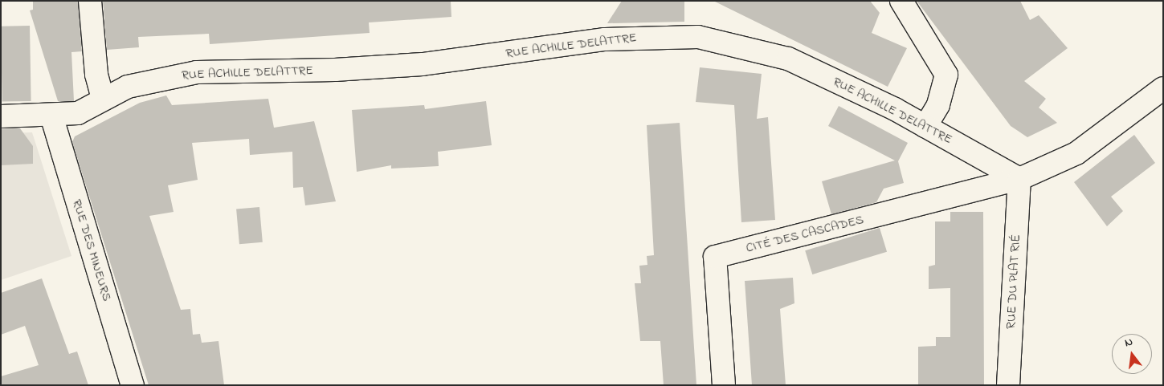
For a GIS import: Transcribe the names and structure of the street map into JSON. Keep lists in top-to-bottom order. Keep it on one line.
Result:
{"streets":{"street":["RUE ACHILLE DELATTRE","CITÉ DES CASCADES","RUE DES MINEURS","RUE DU PLAT RIÉ"]},"crossings":[["RUE ACHILLE DELATTRE","CITÉ DES CASCADES"],["RUE ACHILLE DELATTRE","RUE DES MINEURS"],["RUE ACHILLE DELATTRE","RUE DU PLAT RIÉ"],["CITÉ DES CASCADES","RUE DU PLAT RIÉ"]],"north":"top"}
